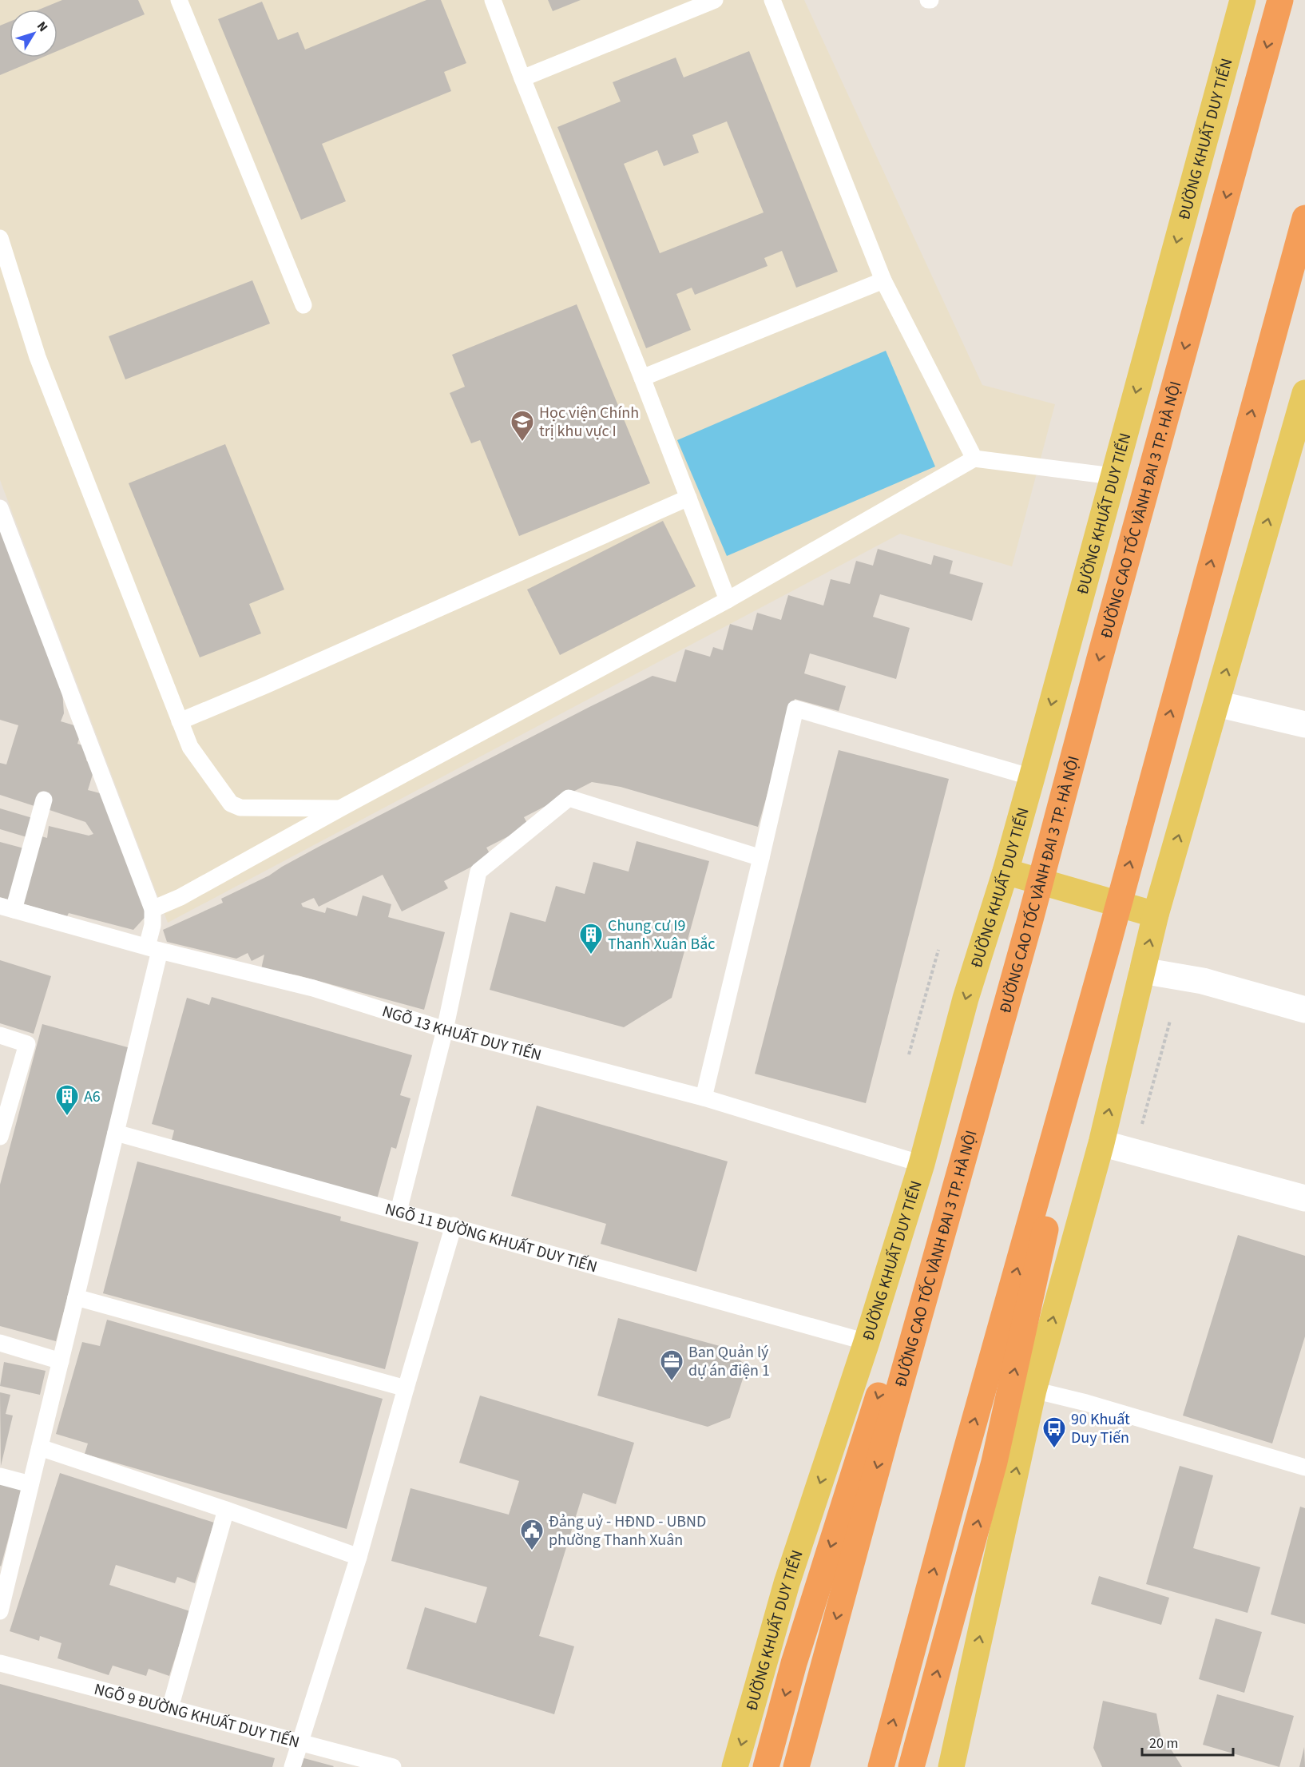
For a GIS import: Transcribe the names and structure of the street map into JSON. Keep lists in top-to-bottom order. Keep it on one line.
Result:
{"streets":{"highway":["ĐƯỜNG CAO TỐC VÀNH ĐAI 3 TP. HÀ NỘI"],"main road":["ĐƯỜNG KHUẤT DUY TIẾN"],"lane":["NGÕ 13 KHUẤT DUY TIẾN","NGÕ 11 ĐƯỜNG KHUẤT DUY TIẾN","NGÕ 9 ĐƯỜNG KHUẤT DUY TIẾN"]},"crossings":[["ĐƯỜNG KHUẤT DUY TIẾN","NGÕ 13 KHUẤT DUY TIẾN"],["ĐƯỜNG KHUẤT DUY TIẾN","NGÕ 11 ĐƯỜNG KHUẤT DUY TIẾN"]],"places":{"school or university":["Học viện Chính trị khu vực I"],"building":["Chung cư I9 Thanh Xuân Bắc","A6"],"office":["Ban Quản lý dự án điện 1"],"bus stop":["90 Khuất Duy Tiến"],"public building":["Đảng uỷ - HĐND - UBND phường Thanh Xuân"]},"scale_bar":"20 m","north":"top right"}
